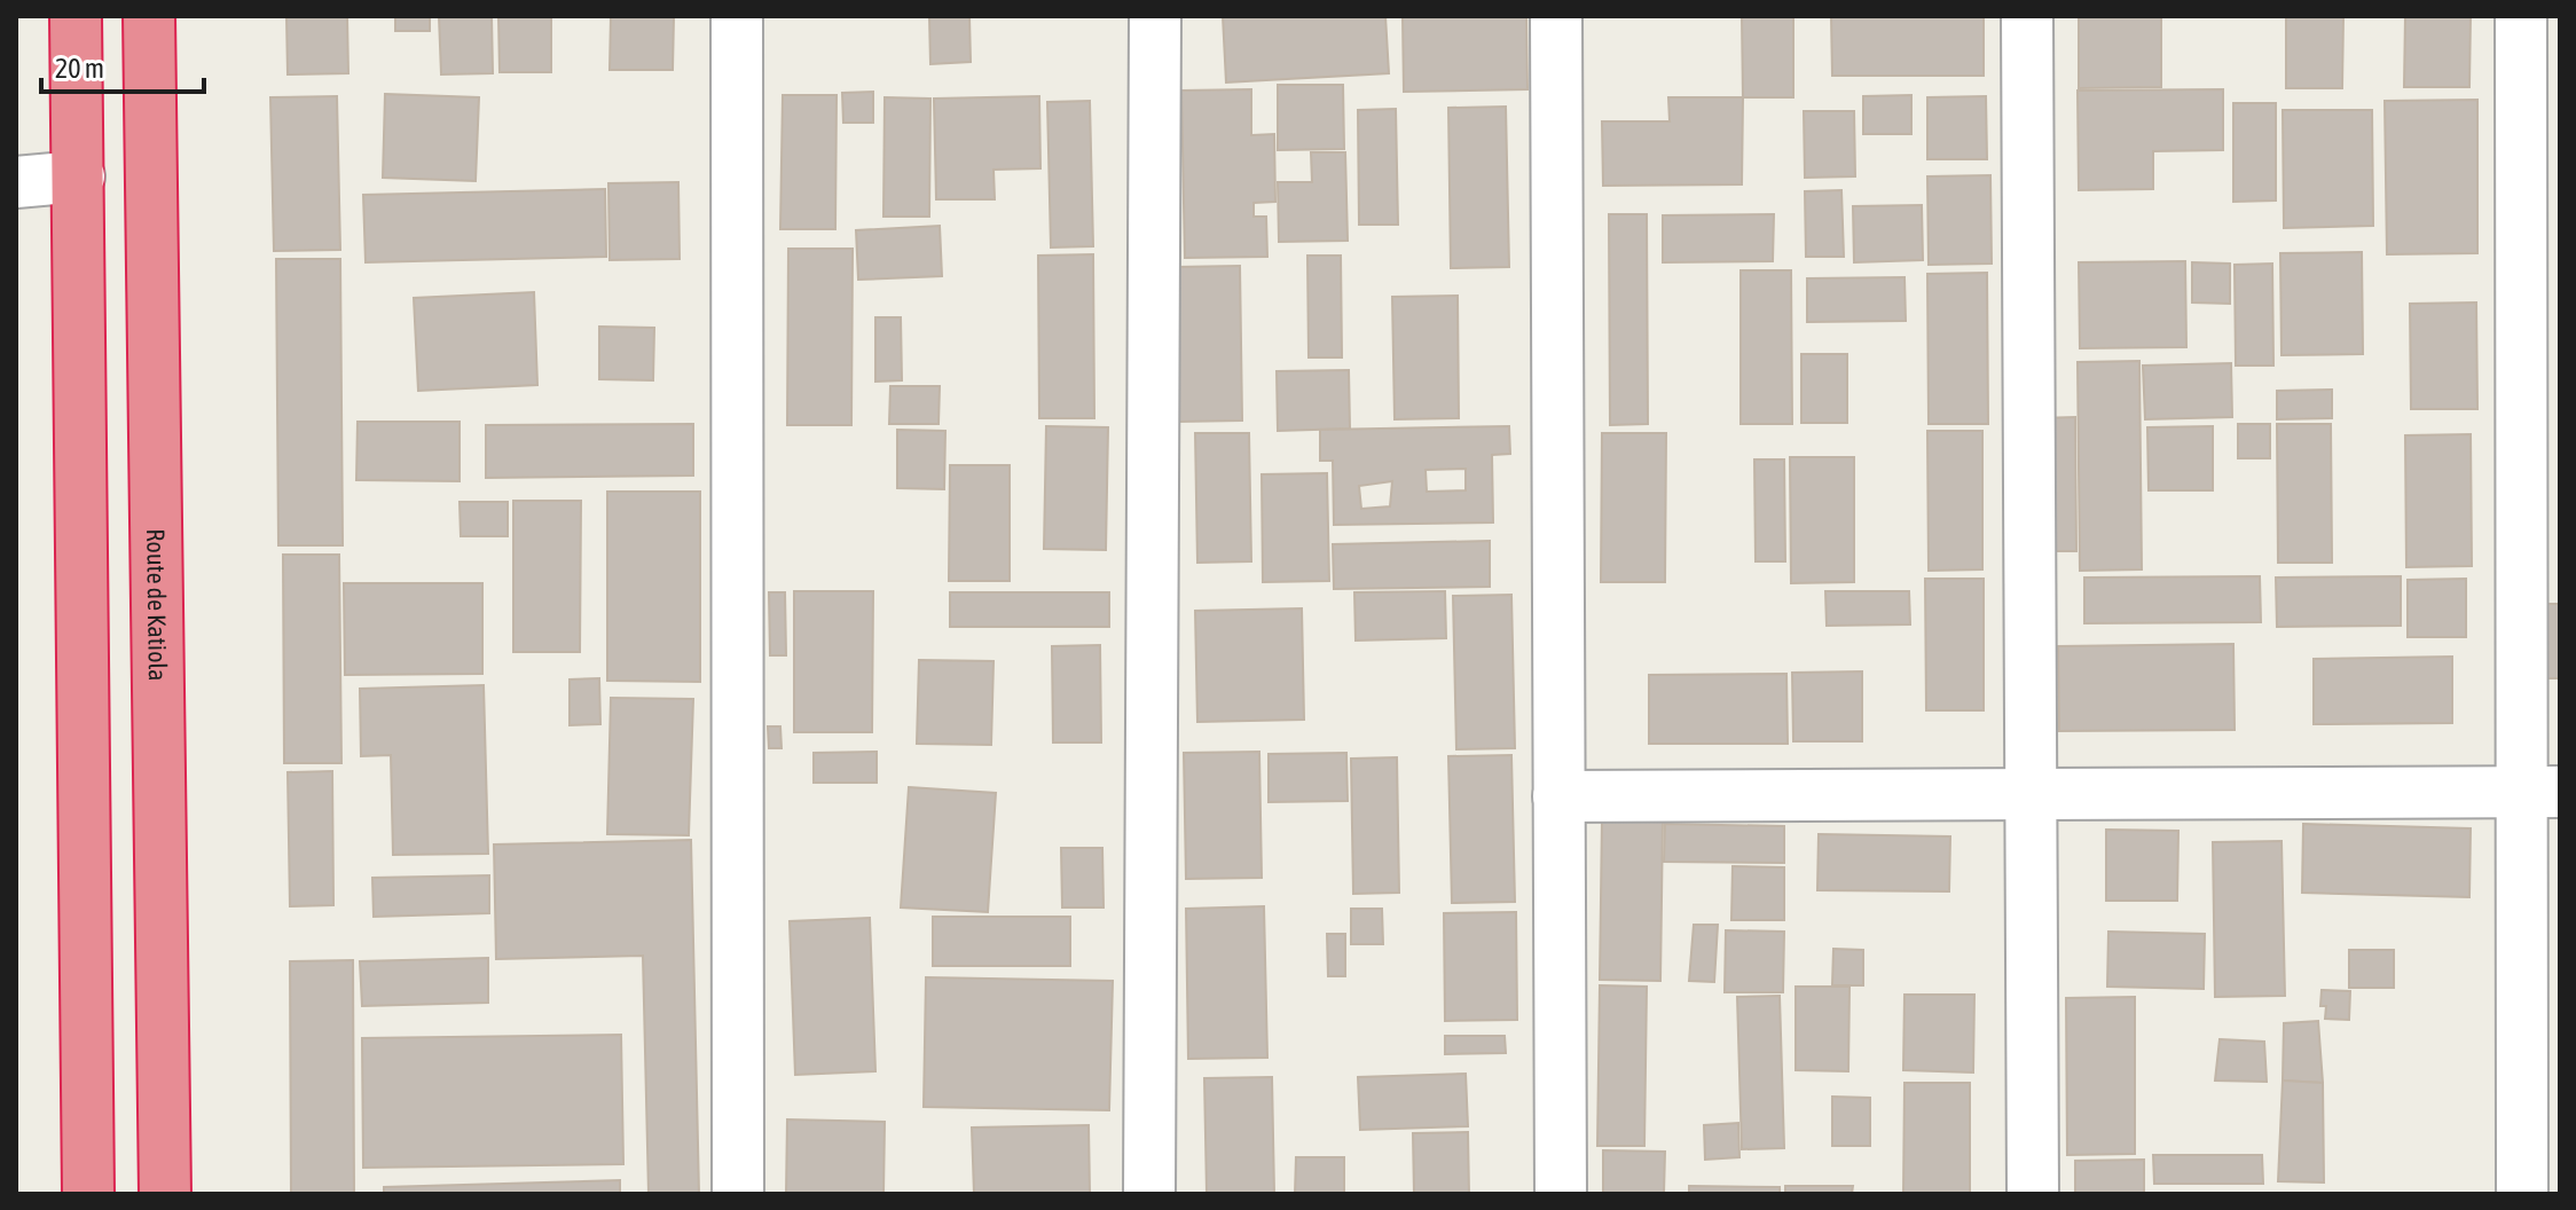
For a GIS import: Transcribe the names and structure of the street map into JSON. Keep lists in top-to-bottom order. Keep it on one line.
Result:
{"streets":{"highway":["Route de Katiola"]},"scale_bar":"20 m"}
